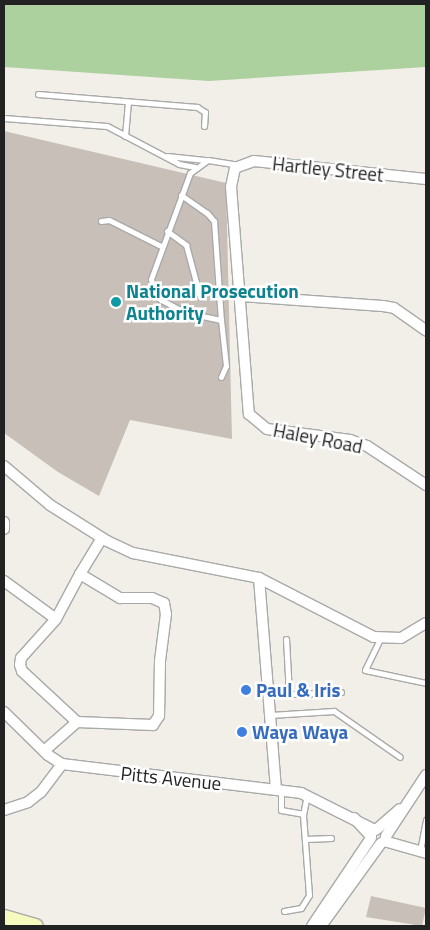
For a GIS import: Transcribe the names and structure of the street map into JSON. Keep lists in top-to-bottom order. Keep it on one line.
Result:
{"streets":{"street":["Hartley Street","Haley Road","Pitts Avenue"]},"places":["National Prosecution Authority","Paul & Iris","Waya Waya"]}
